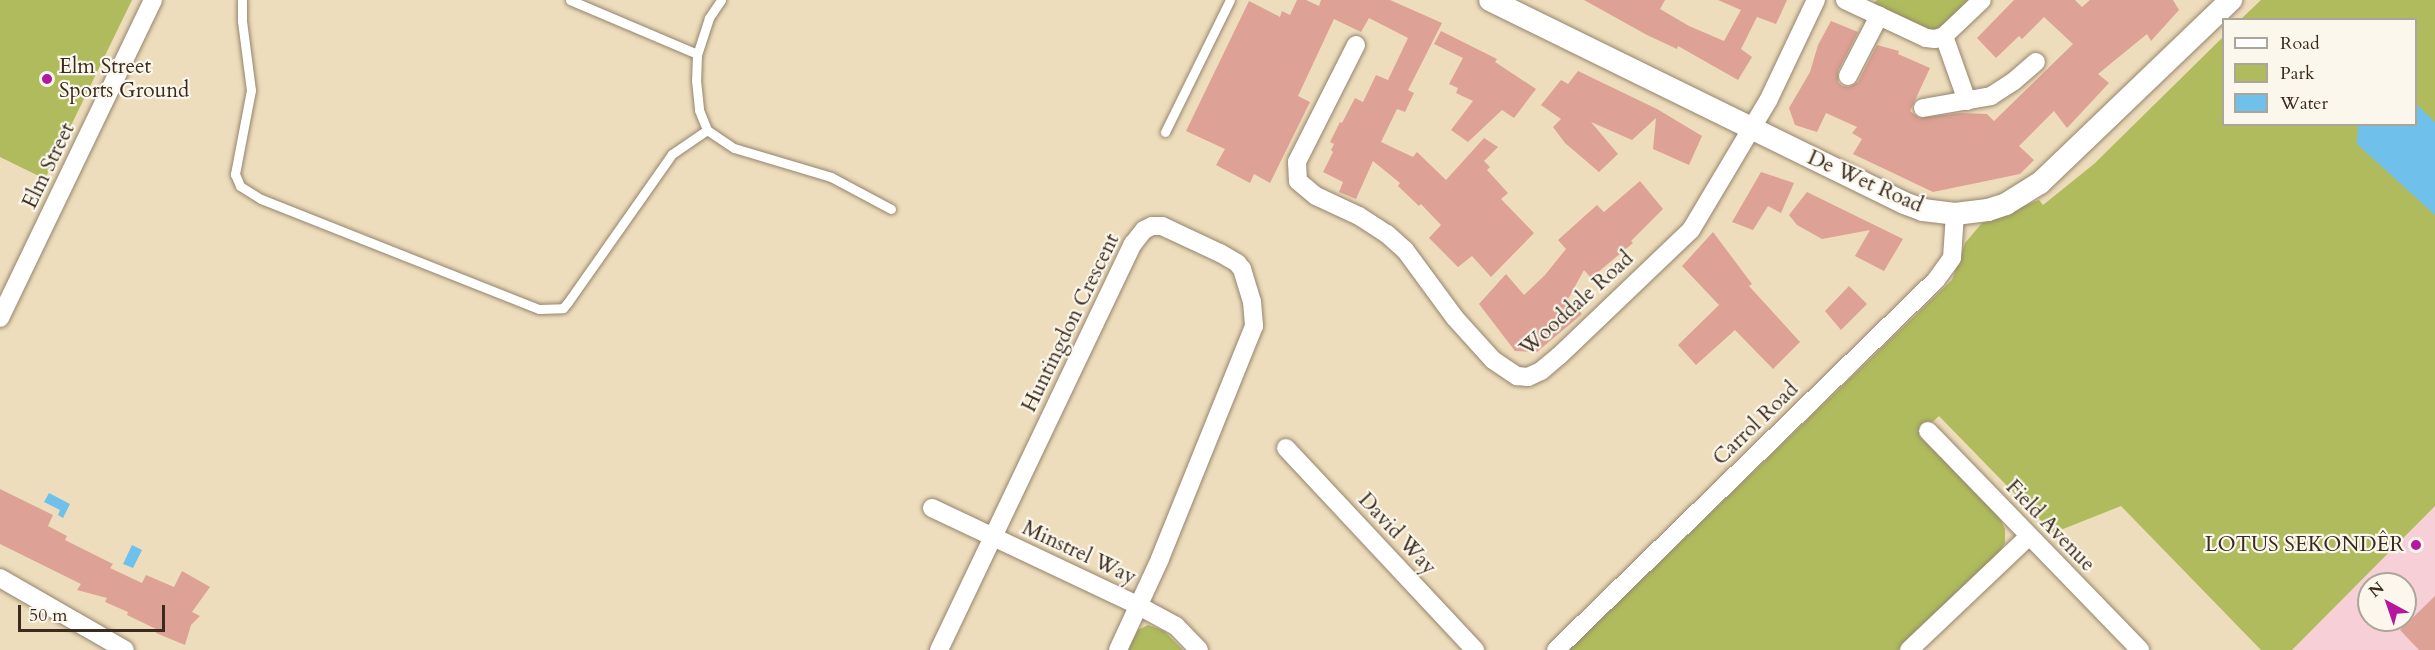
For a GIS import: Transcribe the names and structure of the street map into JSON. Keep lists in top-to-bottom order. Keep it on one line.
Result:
{"streets":{"street":["Elm Street","De Wet Road","Wooddale Road","Huntingdon Crescent","Carrol Road","Field Avenue","David Way","Minstrel Way"]},"crossings":[["De Wet Road","Wooddale Road"],["De Wet Road","Carrol Road"],["Huntingdon Crescent","Minstrel Way"]],"places":["Elm Street Sports Ground","LOTUS SEKONDÊR"],"legend":["Road","Park","Water"],"scale_bar":"50 m","north":"top left"}
